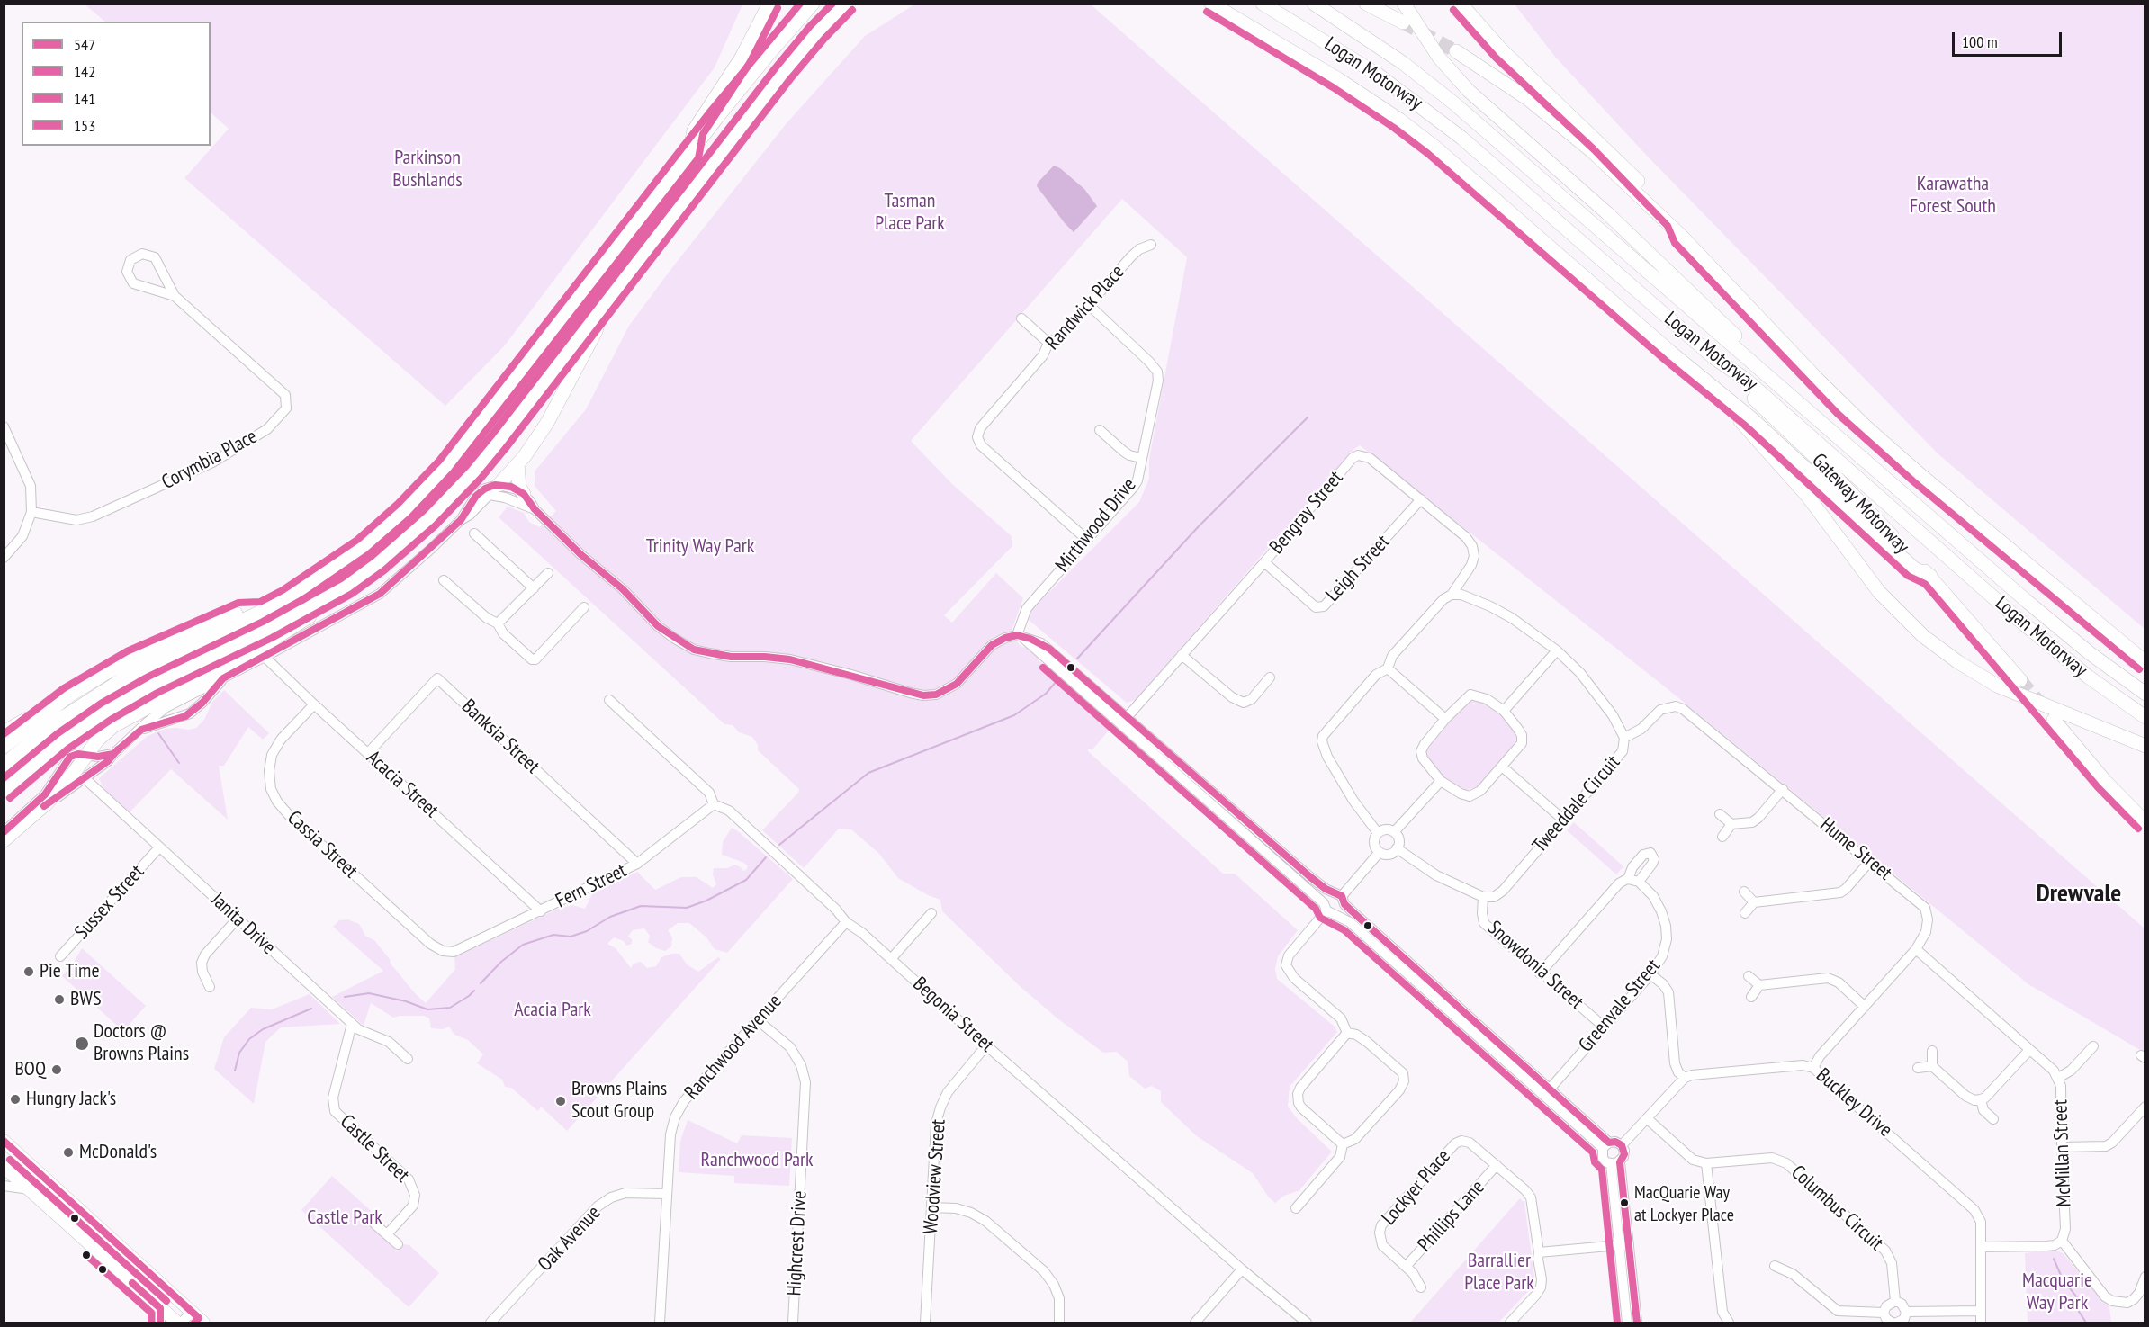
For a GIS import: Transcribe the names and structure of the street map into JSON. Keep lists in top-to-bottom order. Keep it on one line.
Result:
{"streets":{"highway":["Logan Motorway","Gateway Motorway"],"street":["Randwick Place","Corymbia Place","Bengray Street","Mirthwood Drive","Leigh Street","Banksia Street","Acacia Street","Tweeddale Circuit","Cassia Street","Hume Street","Fern Street","Sussex Street","Janita Drive","Snowdonia Street","Greenvale Street","Begonia Street","Ranchwood Avenue","Buckley Drive","Castle Street","McMillan Street","Woodview Street","Lockyer Place","Columbus Circuit","Phillips Lane","Oak Avenue","Highcrest Drive"]},"crossings":[["Logan Motorway","Gateway Motorway"],["Randwick Place","Mirthwood Drive"],["Bengray Street","Leigh Street"],["Bengray Street","Tweeddale Circuit"],["Banksia Street","Acacia Street"],["Banksia Street","Fern Street"],["Acacia Street","Cassia Street"],["Acacia Street","Fern Street"],["Tweeddale Circuit","Hume Street"],["Tweeddale Circuit","Snowdonia Street"],["Cassia Street","Fern Street"],["Hume Street","Buckley Drive"],["Hume Street","McMillan Street"],["Fern Street","Begonia Street"],["Sussex Street","Janita Drive"],["Janita Drive","Castle Street"],["Snowdonia Street","Greenvale Street"],["Begonia Street","Ranchwood Avenue"],["Begonia Street","Woodview Street"],["Ranchwood Avenue","Oak Avenue"],["Ranchwood Avenue","Highcrest Drive"],["Lockyer Place","Phillips Lane"]],"districts":["Drewvale"],"parks":["Parkinson Bushlands","Karawatha Forest South","Tasman Place Park","Trinity Way Park","Acacia Park","Ranchwood Park","Castle Park","Barrallier Place Park","Macquarie Way Park"],"places":["Pie Time","BWS","Doctors @ Browns Plains","BOQ","Hungry Jack's","Browns Plains Scout Group","McDonald's","MacQuarie Way at Lockyer Place"],"lines":["transit line 141","transit line 142","transit line 547","transit line 153"],"legend":["547","142","141","153"],"scale_bar":"100 m"}
